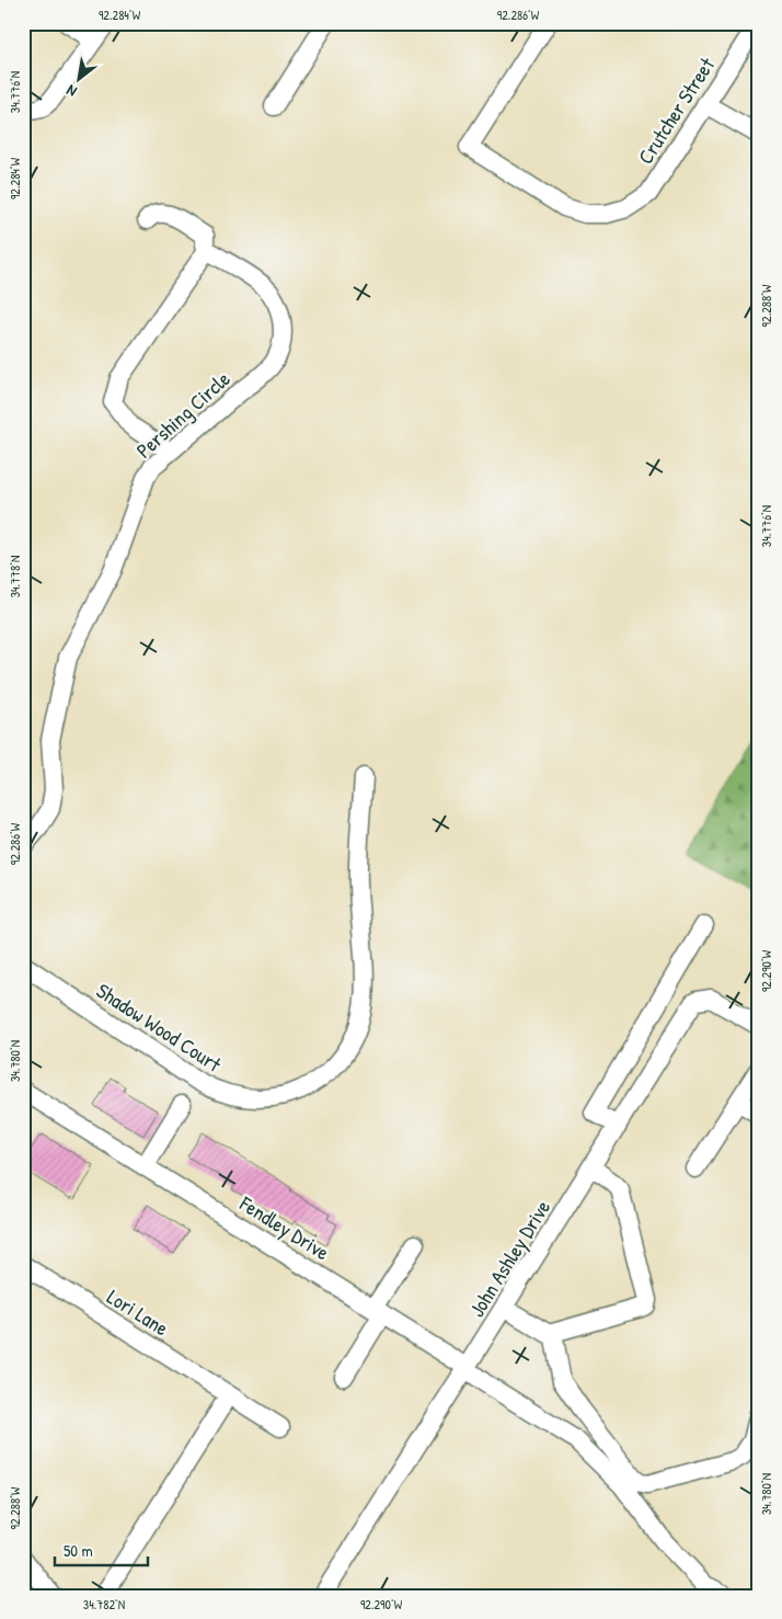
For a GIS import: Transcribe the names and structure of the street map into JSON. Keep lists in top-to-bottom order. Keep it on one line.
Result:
{"streets":{"street":["Crutcher Street","Pershing Circle","Shadow Wood Court","Fendley Drive","John Ashley Drive","Lori Lane"]},"crossings":[["Fendley Drive","John Ashley Drive"]],"scale_bar":"50 m","north":"bottom left","coordinates":["92.284°W","92.286°W","34.776°N","92.288°W","34.778°N","92.290°W","34.780°N","34.782°N"]}
